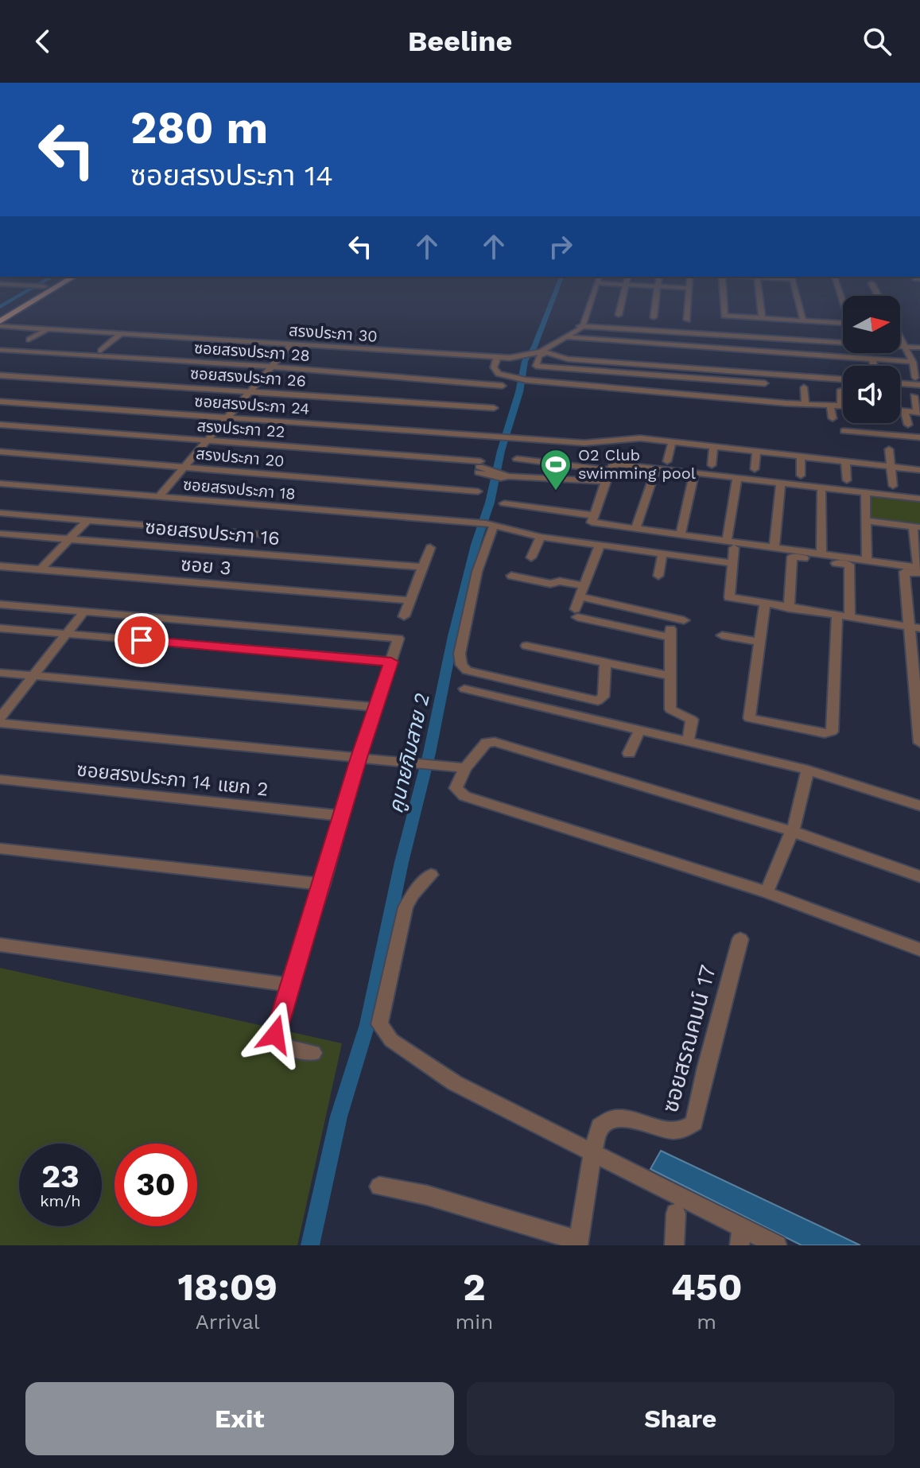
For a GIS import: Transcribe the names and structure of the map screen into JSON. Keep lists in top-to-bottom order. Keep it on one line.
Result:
{"streets":{"street":["สรงประภา 30","ซอยสรงประภา 28","ซอยสรงประภา 26","ซอยสรงประภา 24","สรงประภา 22","สรงประภา 20","ซอยสรงประภา 18","ซอยสรงประภา 16","ซอย 3","ซอยสรงประภา 14 แยก 2","ซอยสรณคมน์ 17"]},"water":["คูนายกิมสาย 2"],"places":{"sports":["O2 Club swimming pool"]},"north":"right","page":{"header":"Beeline","turn":["280 m","ซอยสรงประภา 14"],"speed":"23 km/h","limit":"30","eta":["18:09","Arrival","2","min","450","m"],"buttons":["Exit","Share"]}}
